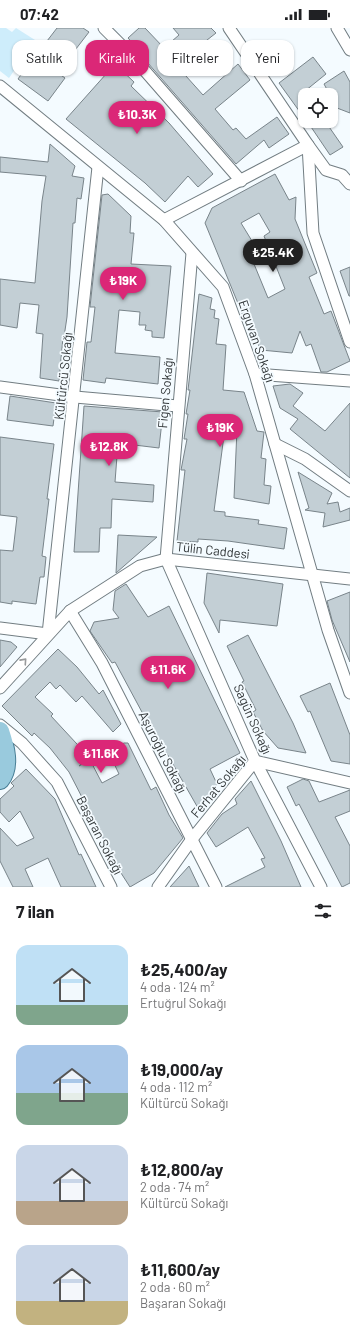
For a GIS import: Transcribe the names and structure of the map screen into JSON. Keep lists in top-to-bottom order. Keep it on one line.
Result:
{"streets":{"street":["Erguvan Sokağı","Kültürcü Sokağı","Figen Sokağı","Tülin Caddesi","Sagün Sokağı","Aşuroğlu Sokağı","Ferhat Sokağı","Başaran Sokağı"]},"crossings":[["Erguvan Sokağı","Kültürcü Sokağı"],["Erguvan Sokağı","Figen Sokağı"],["Erguvan Sokağı","Tülin Caddesi"],["Kültürcü Sokağı","Tülin Caddesi"],["Figen Sokağı","Tülin Caddesi"],["Figen Sokağı","Sagün Sokağı"],["Tülin Caddesi","Sagün Sokağı"],["Tülin Caddesi","Aşuroğlu Sokağı"],["Sagün Sokağı","Ferhat Sokağı"],["Aşuroğlu Sokağı","Ferhat Sokağı"]],"page":{"status":"07:42","chip":["Satılık","Kiralık","Filtreler","Yeni"],"price":["₺10.3K","₺25.4K","₺19K","₺19K","₺12.8K","₺11.6K","₺11.6K"],"heading":"7 ilan","list":[{"name":"₺25,400/ay","note":"4 oda · 124 m² · Ertuğrul Sokağı"},{"name":"₺19,000/ay","note":"4 oda · 112 m² · Kültürcü Sokağı"},{"name":"₺12,800/ay","note":"2 oda · 74 m² · Kültürcü Sokağı"},{"name":"₺11,600/ay","note":"2 oda · 60 m² · Başaran Sokağı"}]}}
